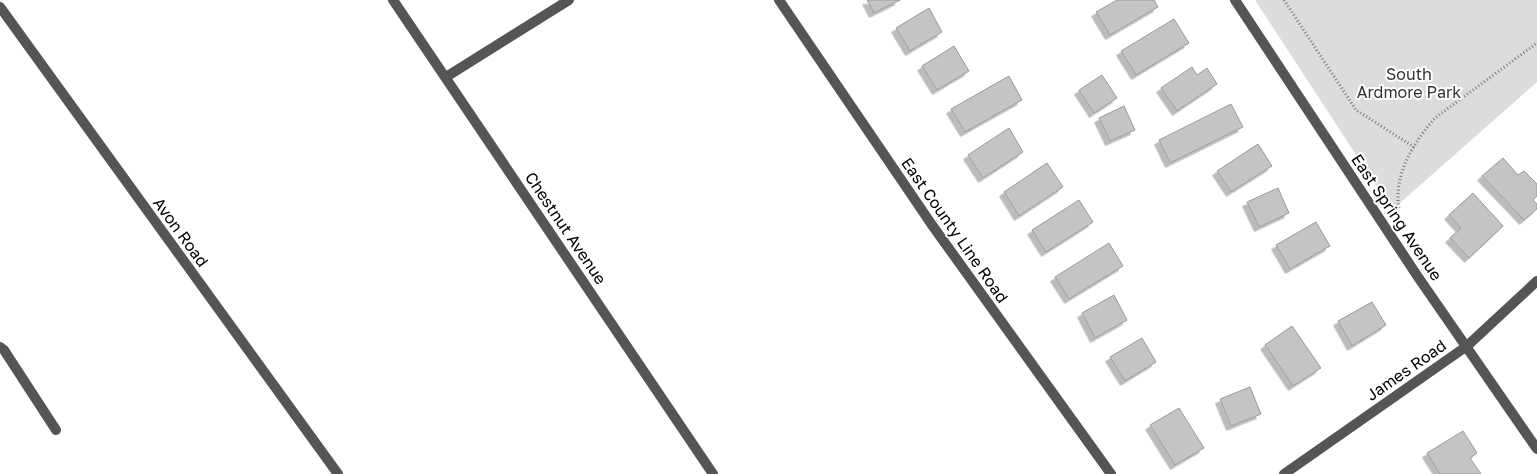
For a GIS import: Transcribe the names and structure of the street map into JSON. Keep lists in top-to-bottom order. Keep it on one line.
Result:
{"streets":{"street":["East Spring Avenue","Chestnut Avenue","East County Line Road","Avon Road","James Road"]},"crossings":[["East Spring Avenue","James Road"]],"parks":["South Ardmore Park"]}
